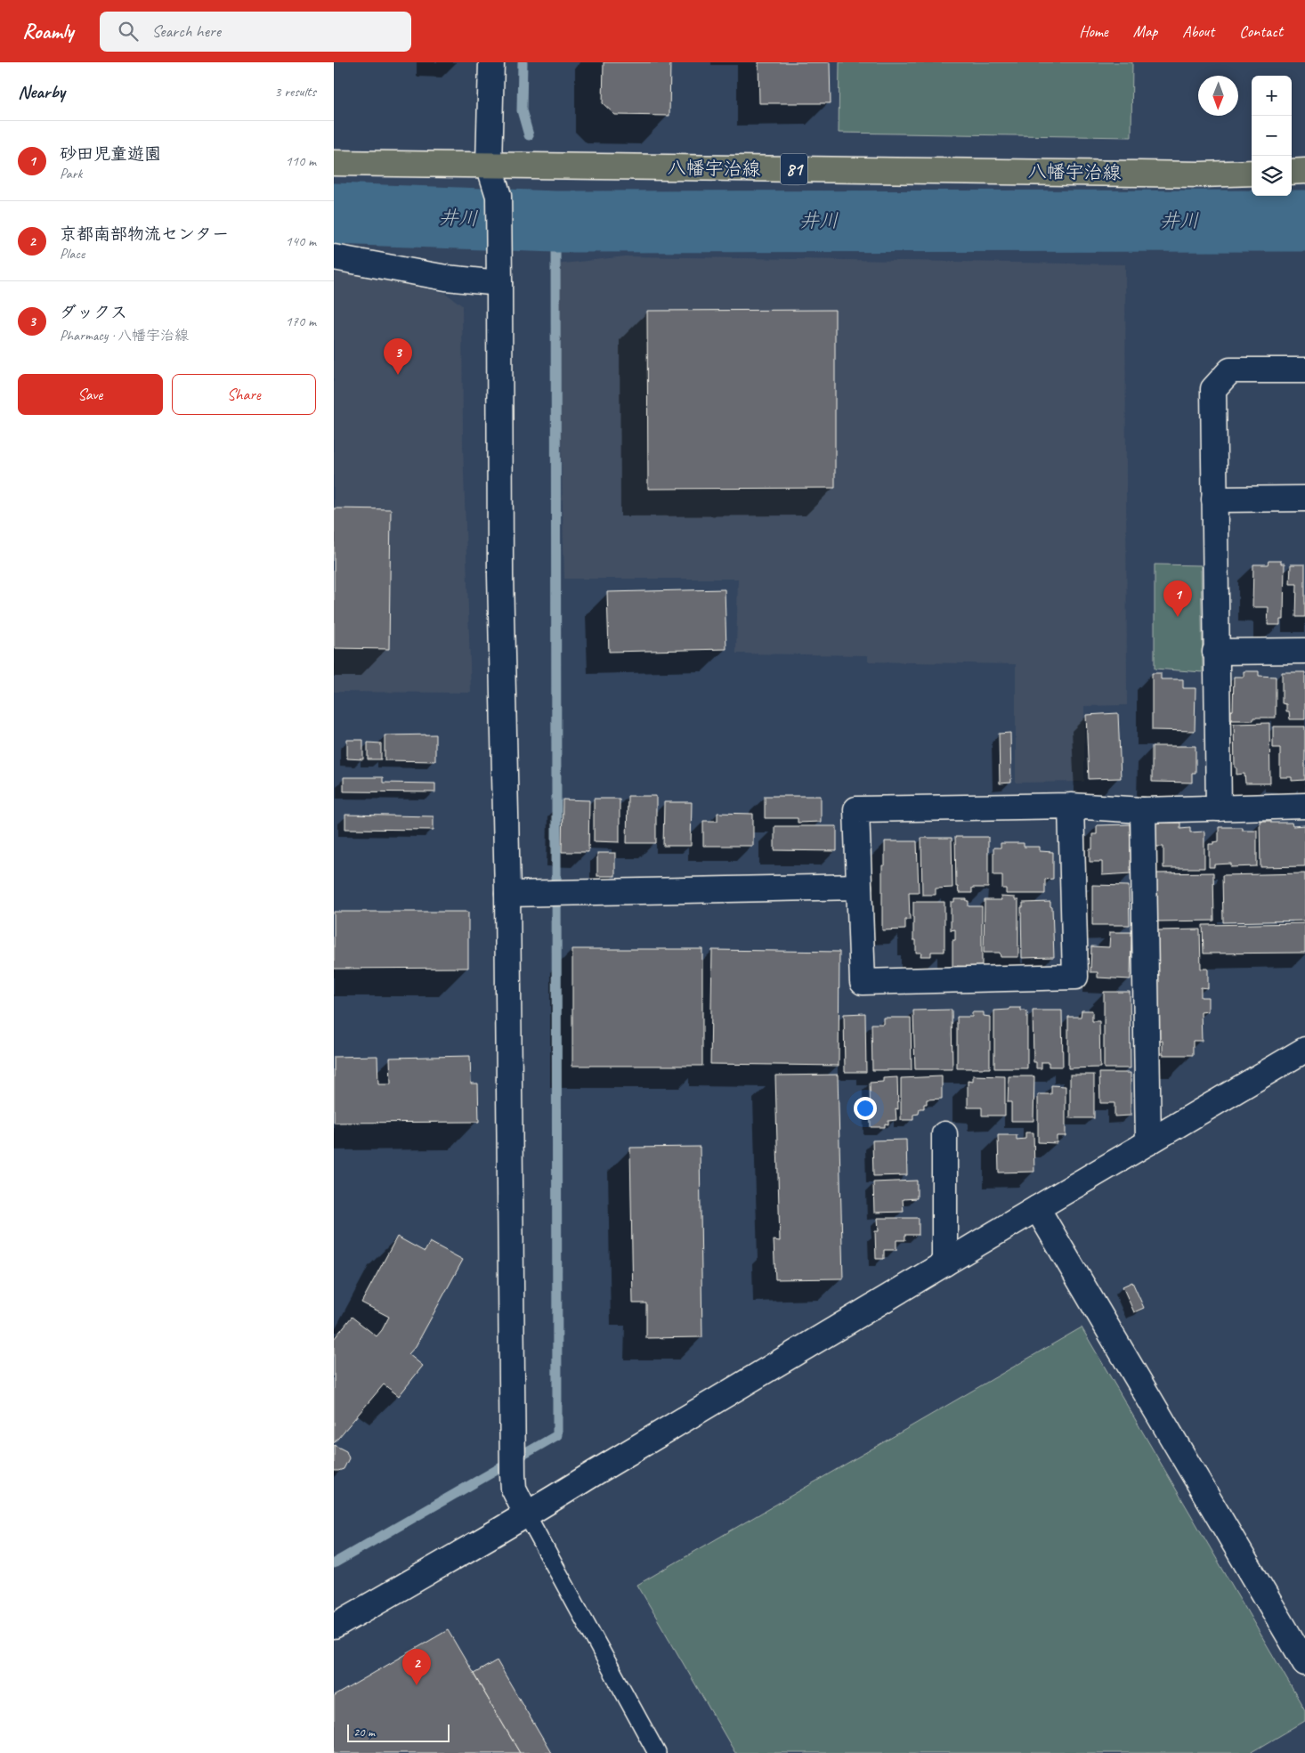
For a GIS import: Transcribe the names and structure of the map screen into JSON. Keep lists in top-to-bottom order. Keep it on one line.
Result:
{"streets":{"main road":["八幡宇治線","81"]},"water":["井川"],"scale_bar":"20 m","north":"bottom","page":{"header":"Roamly","search":"Search here","nav":["Home","Map","About","Contact"],"heading":["Nearby","3 results"],"map_buttons":["+","−"],"list":[{"mark":"1","name":"砂田児童遊園","note":"Park","value":"110 m"},{"mark":"2","name":"京都南部物流センター","note":"Place","value":"140 m"},{"mark":"3","name":"ダックス","note":"Pharmacy · 八幡宇治線","value":"170 m"}],"pins":["3","1","2"],"buttons":["Save","Share"],"scale":"20 m"}}
